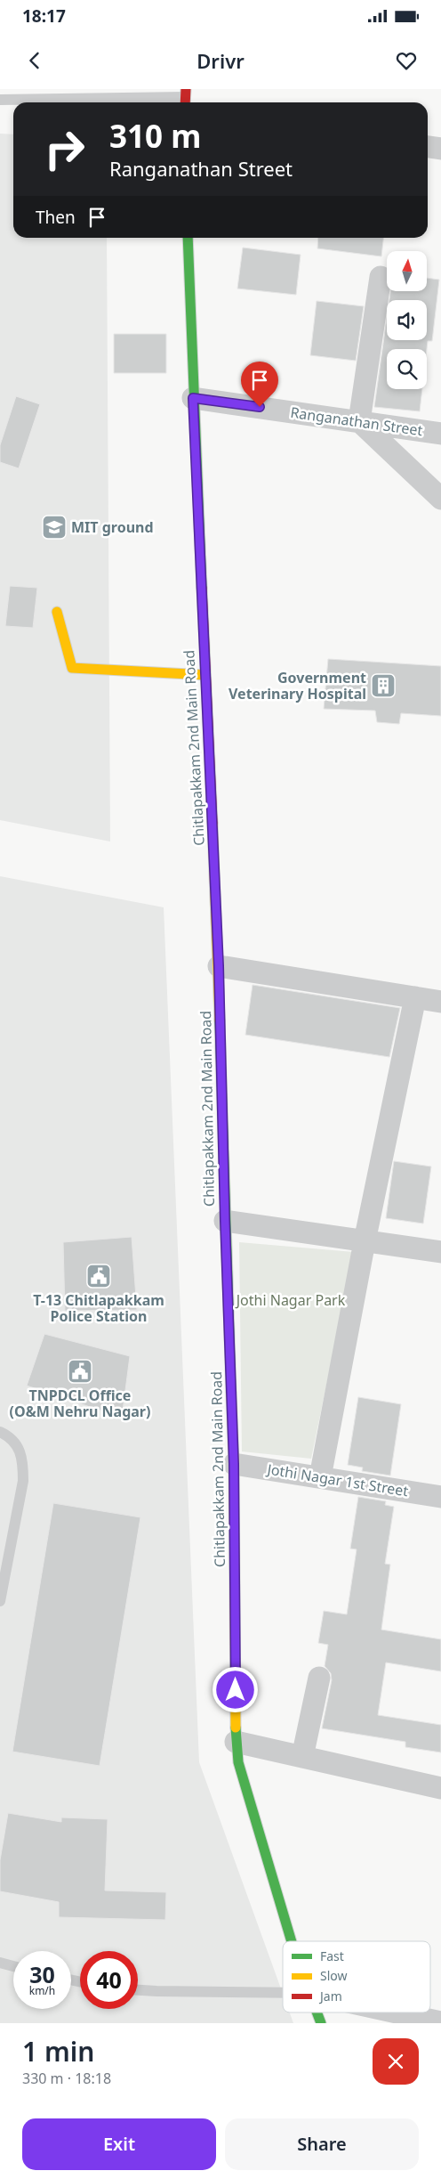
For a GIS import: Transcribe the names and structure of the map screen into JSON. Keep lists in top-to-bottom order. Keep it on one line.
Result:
{"streets":{"main road":["Chitlapakkam 2nd Main Road"],"street":["Ranganathan Street","Jothi Nagar 1st Street"]},"crossings":[["Ranganathan Street","Chitlapakkam 2nd Main Road"],["Chitlapakkam 2nd Main Road","Jothi Nagar 1st Street"]],"parks":["Jothi Nagar Park"],"places":{"school or university":["MIT ground"],"building":["Government Veterinary Hospital"],"public building":["T-13 Chitlapakkam Police Station","TNPDCL Office (O&M Nehru Nagar)"]},"legend":["Fast","Slow","Jam"],"north":"top","page":{"status":"18:17","header":"Drivr","turn":["310 m","Ranganathan Street"],"then":"Then","speed":"30 km/h","limit":"40","heading":["1 min","330 m · 18:18"],"buttons":["Exit","Share"]}}
